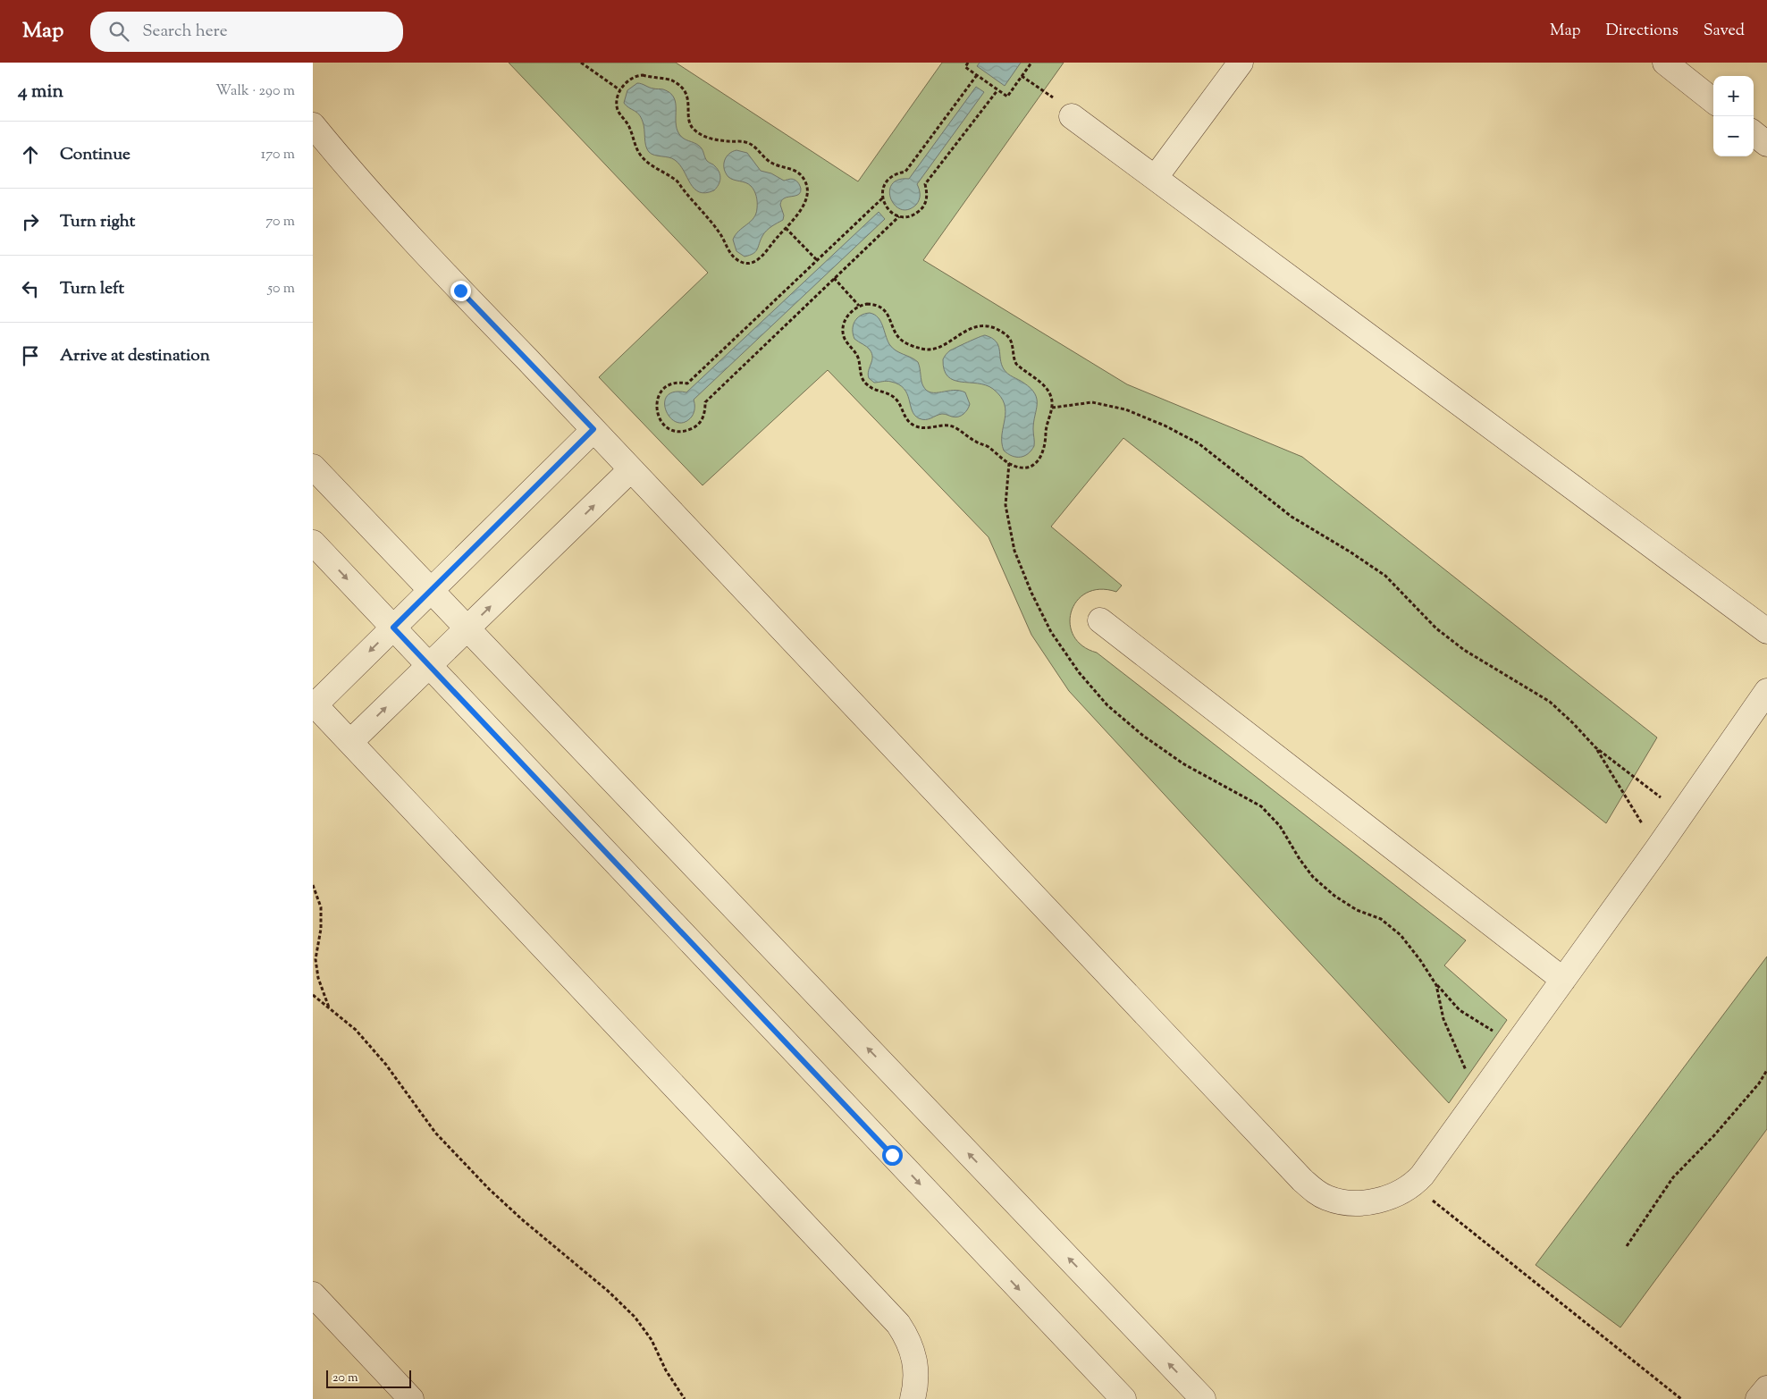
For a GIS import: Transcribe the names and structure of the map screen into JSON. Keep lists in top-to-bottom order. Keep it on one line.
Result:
{"scale_bar":"20 m","page":{"header":"Map","search":"Search here","nav":["Map","Directions","Saved"],"heading":["4 min","Walk · 290 m"],"map_buttons":["+","−"],"list":[["Continue","170 m"],["Turn right","70 m"],["Turn left","50 m"],"Arrive at destination"],"scale":"20 m"}}
